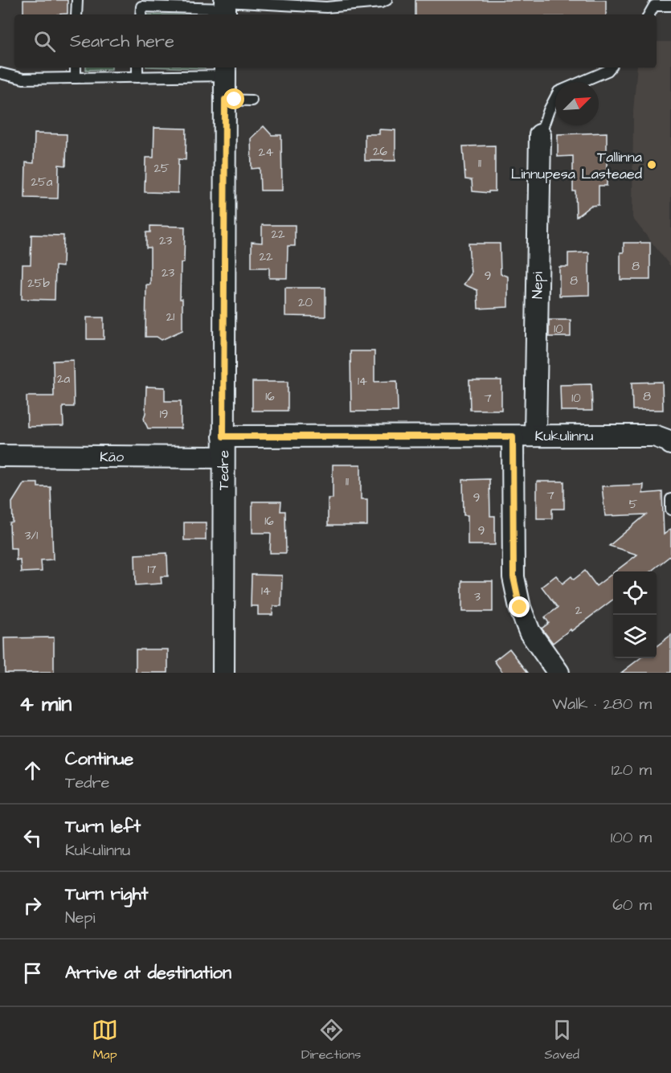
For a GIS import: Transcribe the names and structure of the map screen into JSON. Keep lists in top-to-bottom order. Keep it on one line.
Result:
{"streets":{"street":["Nepi","Kukulinnu","Käo","Tedre"]},"crossings":[["Nepi","Kukulinnu"],["Kukulinnu","Tedre"],["Käo","Tedre"]],"places":["Tallinna Linnupesa Lasteaed"],"house_numbers":["26","24","11","25","25a","22","23","22","8","23","9","8","25b","20","21","10","2a","14","16","8","7","10","19","11","7","9","5","16","9","3/1","17","14","3","2"],"north":"top right","page":{"search":"Search here","heading":["4 min","Walk · 280 m"],"list":[["Continue","Tedre","120 m"],["Turn left","Kukulinnu","100 m"],["Turn right","Nepi","60 m"],"Arrive at destination"],"nav":["Map","Directions","Saved"]}}
